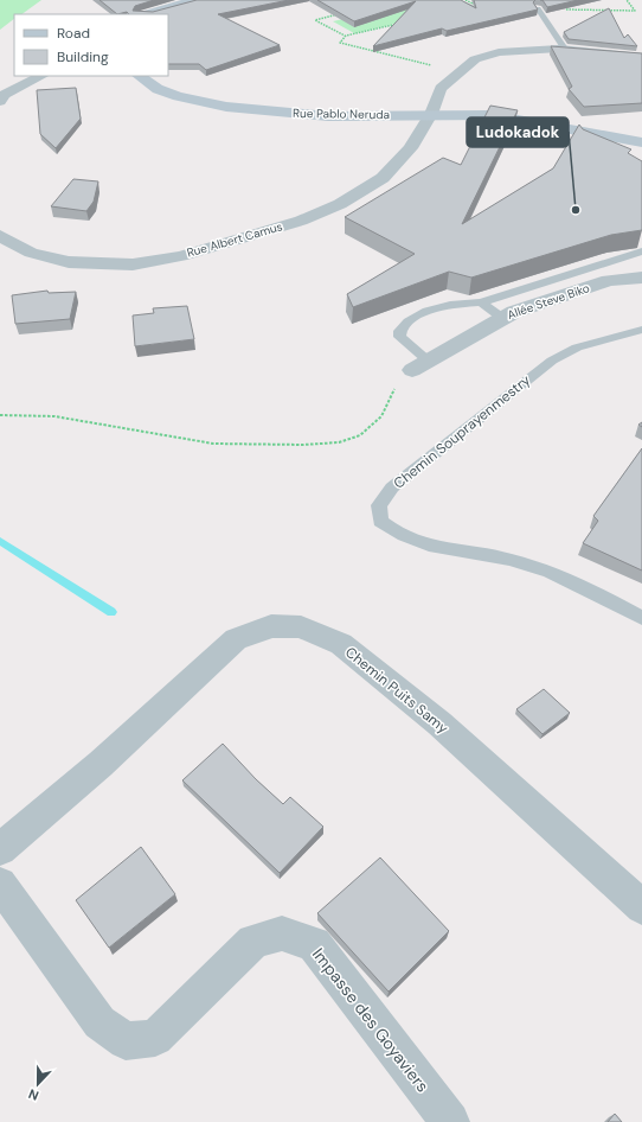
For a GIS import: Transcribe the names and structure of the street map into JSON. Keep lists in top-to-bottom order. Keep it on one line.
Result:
{"streets":{"main road":["Rue Pablo Neruda"],"street":["Rue Albert Camus","Allée Steve Biko","Chemin Puits Samy","Impasse des Goyaviers"],"lane":["Chemin Souprayenmestry"]},"crossings":[["Rue Pablo Neruda","Rue Albert Camus"]],"places":["Ludokadok"],"legend":["Road","Building"],"north":"bottom"}
